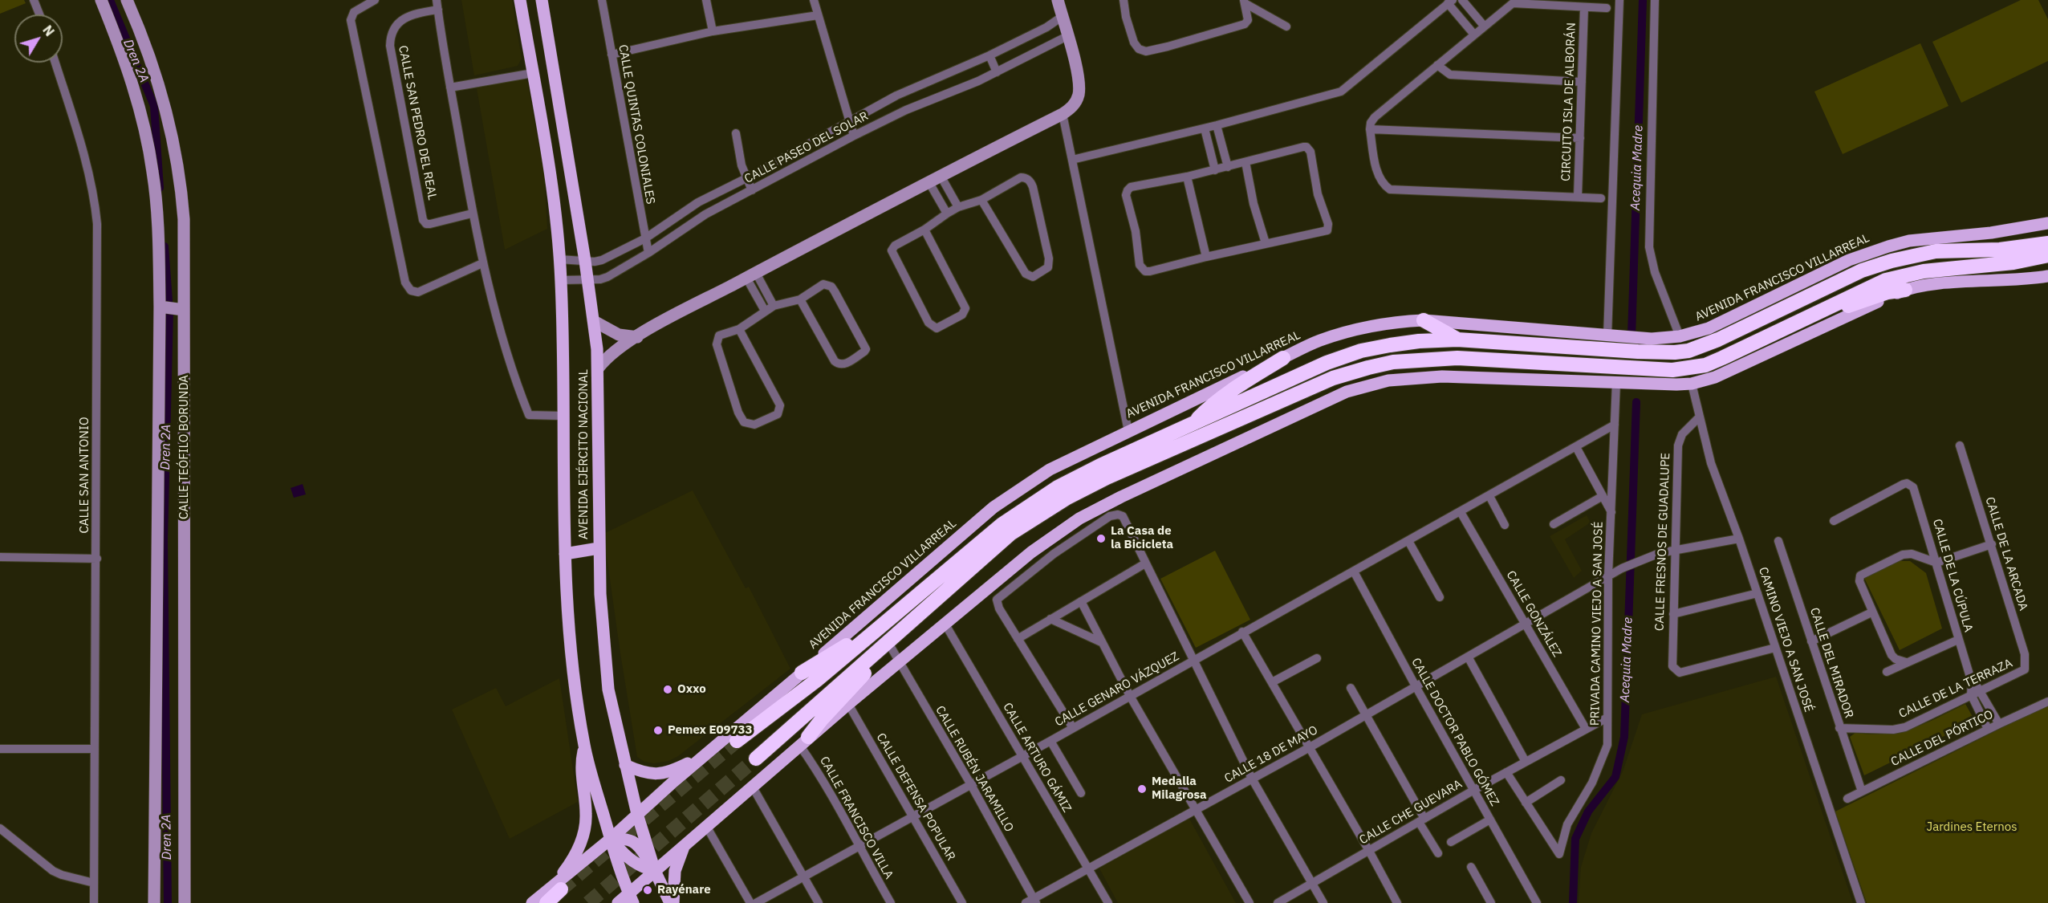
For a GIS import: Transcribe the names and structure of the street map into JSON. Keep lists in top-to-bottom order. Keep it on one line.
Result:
{"streets":{"highway":["AVENIDA FRANCISCO VILLARREAL"],"main road":["CALLE TEÓFILO BORUNDA","AVENIDA EJÉRCITO NACIONAL"],"street":["CIRCUITO ISLA DE ALBORÁN","CALLE SAN PEDRO DEL REAL","CALLE QUINTAS COLONIALES","CALLE PASEO DEL SOLAR","CALLE SAN ANTONIO","CALLE FRESNOS DE GUADALUPE","CALLE DE LA ARCADA","CALLE DE LA CÚPULA","CALLE GONZÁLEZ","PRIVADA CAMINO VIEJO A SAN JOSÉ","CAMINO VIEJO A SAN JOSÉ","CALLE DEL MIRADOR","CALLE DE LA TERRAZA","CALLE GENARO VÁZQUEZ","CALLE DOCTOR PABLO GÓMEZ","CALLE DEL PÓRTICO","CALLE 18 DE MAYO","CALLE ARTURO GÁMIZ","CALLE RUBÉN JARAMILLO","CALLE DEFENSA POPULAR","CALLE CHE GUEVARA","CALLE FRANCISCO VILLA"]},"crossings":[["CALLE SAN PEDRO DEL REAL","AVENIDA EJÉRCITO NACIONAL"],["CALLE QUINTAS COLONIALES","CALLE PASEO DEL SOLAR"],["CALLE PASEO DEL SOLAR","AVENIDA EJÉRCITO NACIONAL"],["AVENIDA FRANCISCO VILLARREAL","AVENIDA EJÉRCITO NACIONAL"],["CALLE FRESNOS DE GUADALUPE","CAMINO VIEJO A SAN JOSÉ"],["CALLE FRESNOS DE GUADALUPE","CALLE 18 DE MAYO"],["CALLE DE LA ARCADA","CALLE DE LA TERRAZA"],["CALLE DE LA CÚPULA","CALLE DE LA TERRAZA"],["CALLE DE LA CÚPULA","CALLE DEL PÓRTICO"],["CALLE GONZÁLEZ","CALLE GENARO VÁZQUEZ"],["CALLE GONZÁLEZ","CALLE 18 DE MAYO"],["CALLE GONZÁLEZ","CALLE CHE GUEVARA"],["PRIVADA CAMINO VIEJO A SAN JOSÉ","CALLE GENARO VÁZQUEZ"],["PRIVADA CAMINO VIEJO A SAN JOSÉ","CALLE 18 DE MAYO"],["PRIVADA CAMINO VIEJO A SAN JOSÉ","CALLE CHE GUEVARA"],["CAMINO VIEJO A SAN JOSÉ","CALLE 18 DE MAYO"],["CALLE DEL MIRADOR","CALLE DE LA TERRAZA"],["CALLE DEL MIRADOR","CALLE DEL PÓRTICO"],["CALLE GENARO VÁZQUEZ","CALLE DOCTOR PABLO GÓMEZ"],["CALLE GENARO VÁZQUEZ","CALLE ARTURO GÁMIZ"],["CALLE GENARO VÁZQUEZ","CALLE RUBÉN JARAMILLO"],["CALLE GENARO VÁZQUEZ","CALLE DEFENSA POPULAR"],["CALLE GENARO VÁZQUEZ","CALLE FRANCISCO VILLA"],["CALLE DOCTOR PABLO GÓMEZ","CALLE 18 DE MAYO"],["CALLE DOCTOR PABLO GÓMEZ","CALLE CHE GUEVARA"],["CALLE 18 DE MAYO","CALLE ARTURO GÁMIZ"],["CALLE 18 DE MAYO","CALLE RUBÉN JARAMILLO"]],"water":["Dren 2A","Acequia Madre"],"parks":["Jardines Eternos"],"places":["La Casa de la Bicicleta","Oxxo","Pemex E09733","Medalla Milagrosa","Rayénare"],"north":"top right"}
